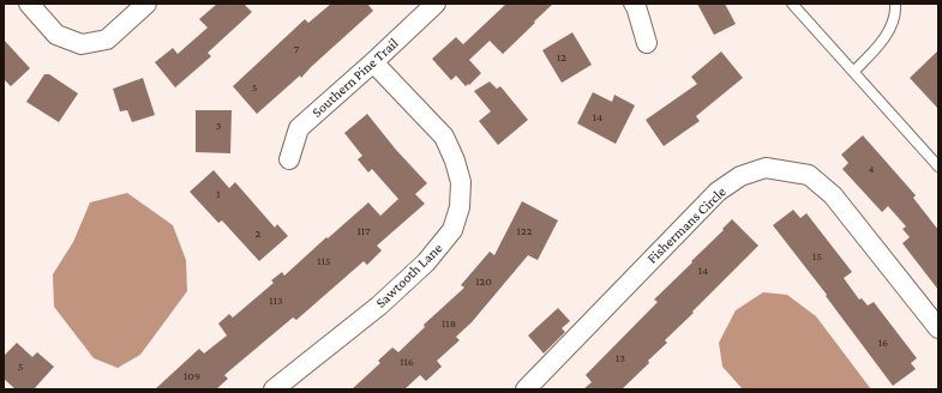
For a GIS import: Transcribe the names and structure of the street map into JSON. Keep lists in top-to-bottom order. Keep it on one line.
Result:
{"streets":{"street":["Southern Pine Trail","Fishermans Circle","Sawtooth Lane"]},"crossings":[["Southern Pine Trail","Sawtooth Lane"]],"house_numbers":["7","12","5","14","3","4","1","117","122","2","15","115","14","120","113","118","16","13","116","5","109"]}
